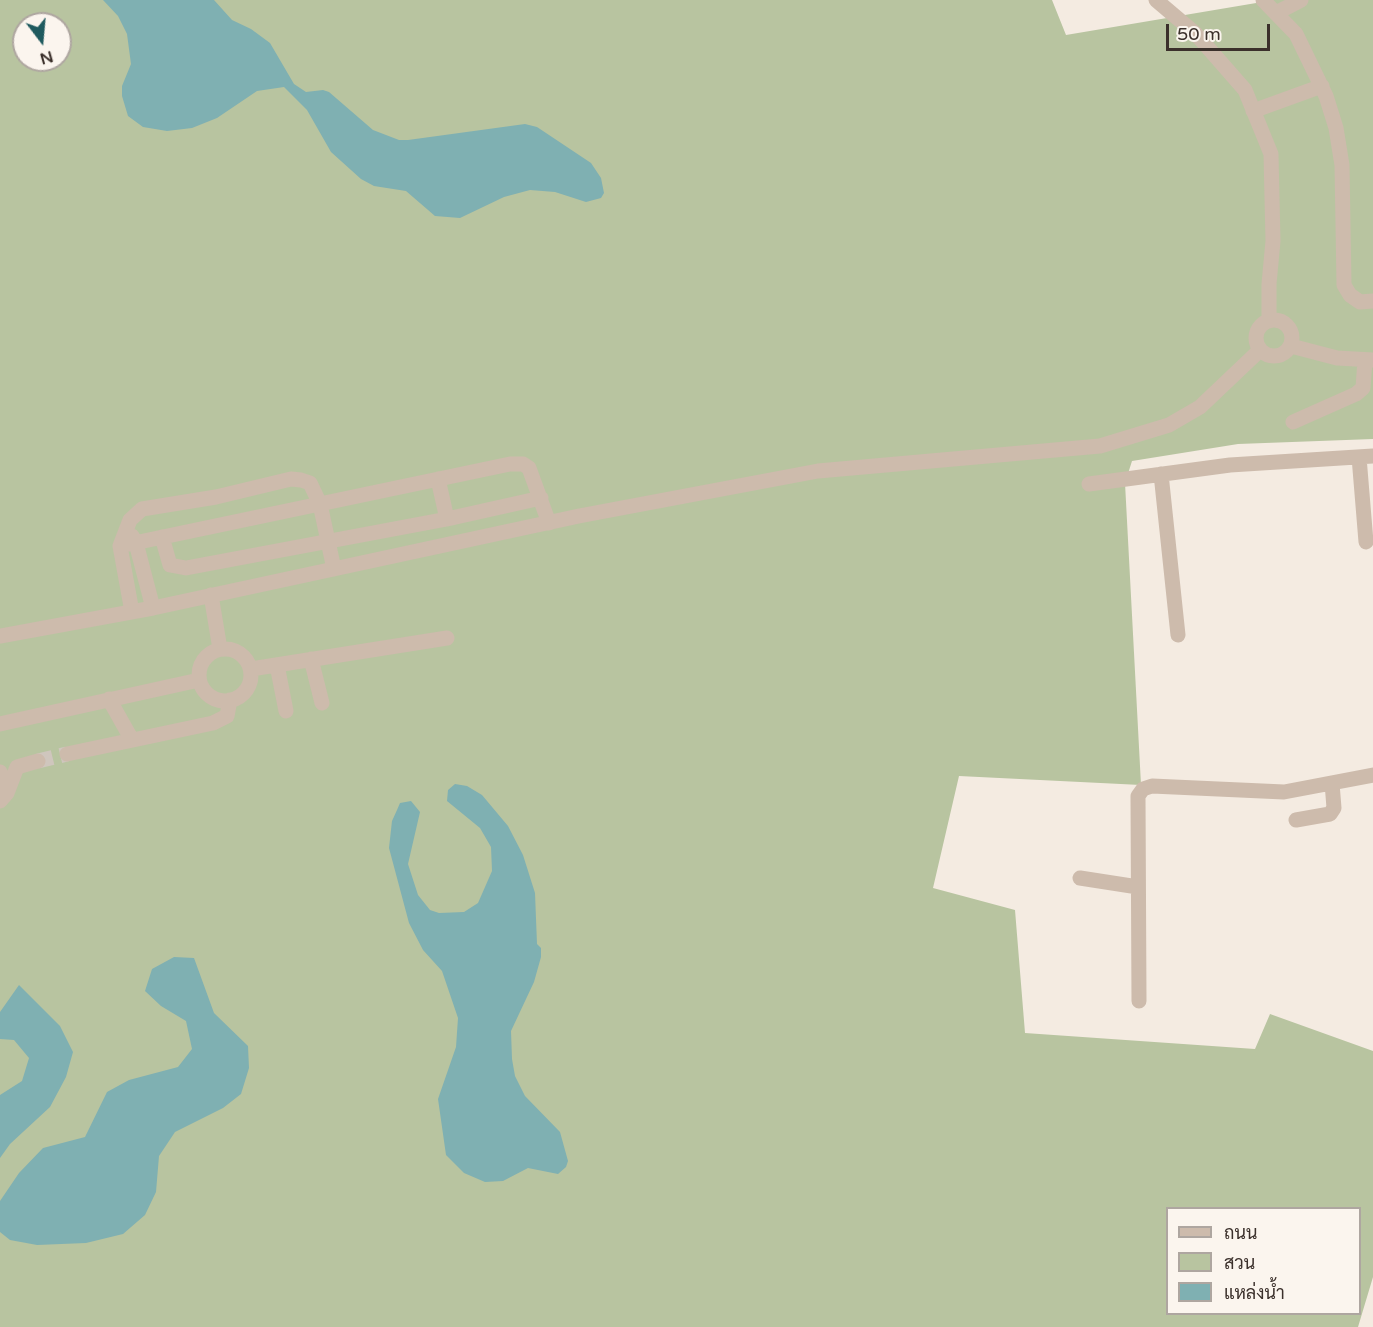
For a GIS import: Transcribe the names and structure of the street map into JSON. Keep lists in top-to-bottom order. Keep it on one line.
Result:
{"legend":["ถนน","สวน","แหล่งน้ำ"],"scale_bar":"50 m","north":"bottom"}
